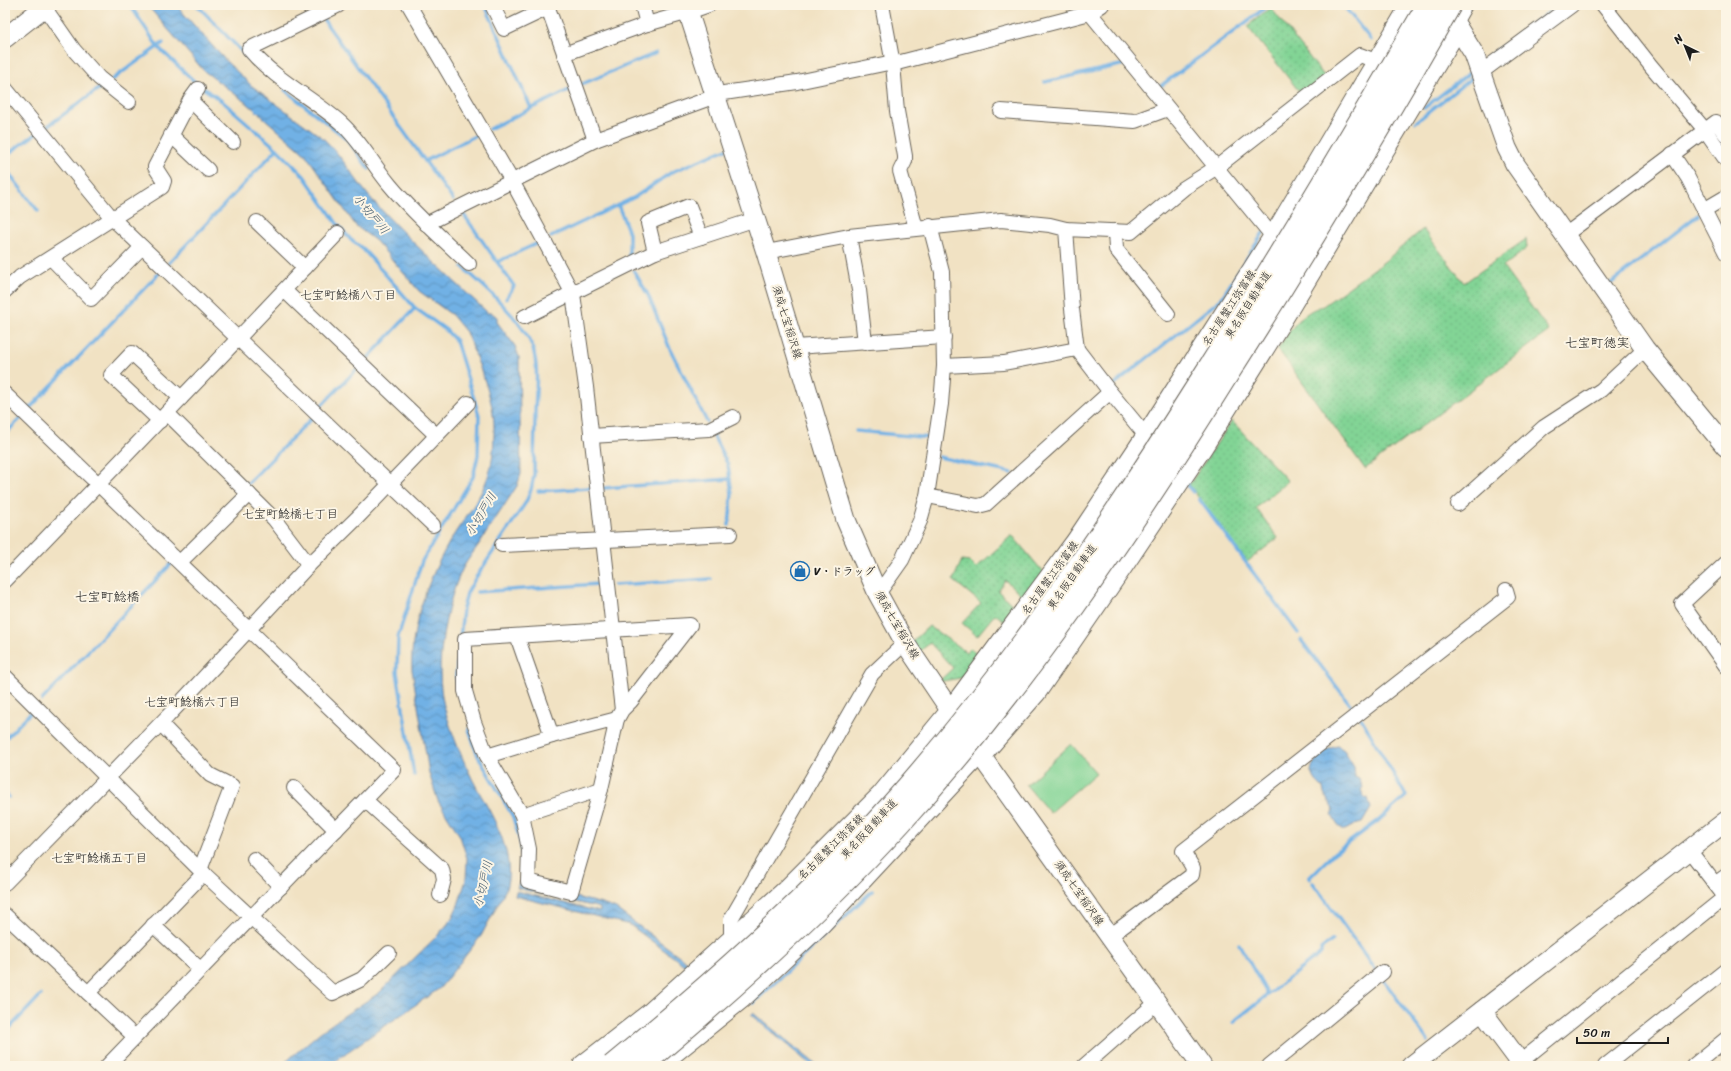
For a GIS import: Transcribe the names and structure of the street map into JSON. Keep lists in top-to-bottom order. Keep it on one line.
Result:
{"streets":{"main road":["東名阪自動車道","名古屋蟹江弥富線"],"street":["須成七宝稲沢線"]},"crossings":[["名古屋蟹江弥富線","須成七宝稲沢線"]],"districts":["七宝町鯰橋八丁目","七宝町徳実","七宝町鯰橋七丁目","七宝町鯰橋","七宝町鯰橋六丁目","七宝町鯰橋五丁目"],"water":["小切戸川"],"places":{"shop":["V・ドラッグ"]},"scale_bar":"50 m","north":"top left"}
